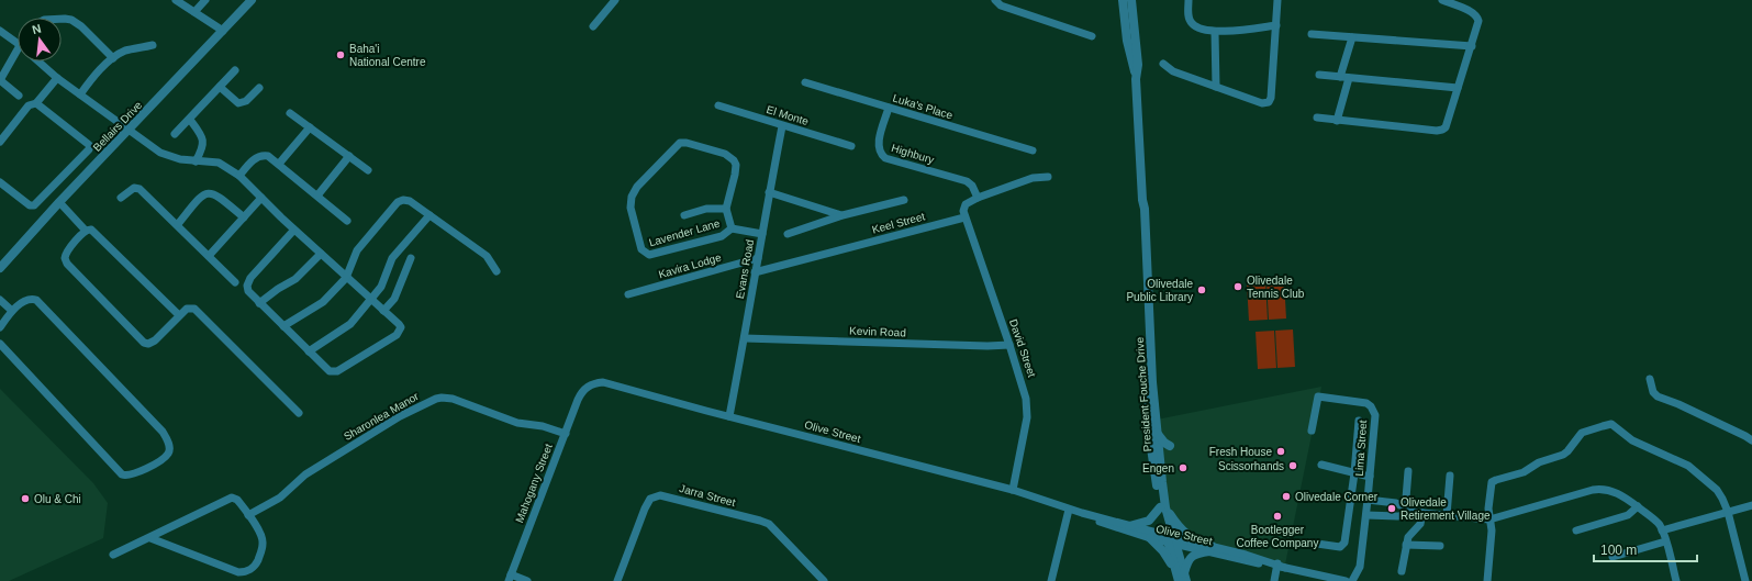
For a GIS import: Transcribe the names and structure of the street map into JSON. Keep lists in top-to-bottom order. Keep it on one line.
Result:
{"streets":{"street":["Luka's Place","El Monte","Bellairs Drive","Highbury","Keel Street","Lavender Lane","Kavira Lodge","Evans Road","Kevin Road","David Street","President Fouche Drive","Sharonlea Manor","Olive Street","Lima Street","Mahogany Street","Jarra Street"]},"crossings":[["Luka's Place","Highbury"],["El Monte","Evans Road"],["Keel Street","Evans Road"],["Keel Street","David Street"],["Lavender Lane","Evans Road"],["Kavira Lodge","Evans Road"],["Evans Road","Kevin Road"],["Evans Road","Olive Street"],["Kevin Road","David Street"],["David Street","Olive Street"],["President Fouche Drive","Olive Street"],["Sharonlea Manor","Mahogany Street"],["Olive Street","Mahogany Street"]],"places":["Baha'i National Centre","Olivedale Tennis Club","Olivedale Public Library","Fresh House","Scissorhands","Engen","Olivedale Corner","Olu & Chi","Olivedale Retirement Village","Bootlegger Coffee Company"],"scale_bar":"100 m","north":"top"}
